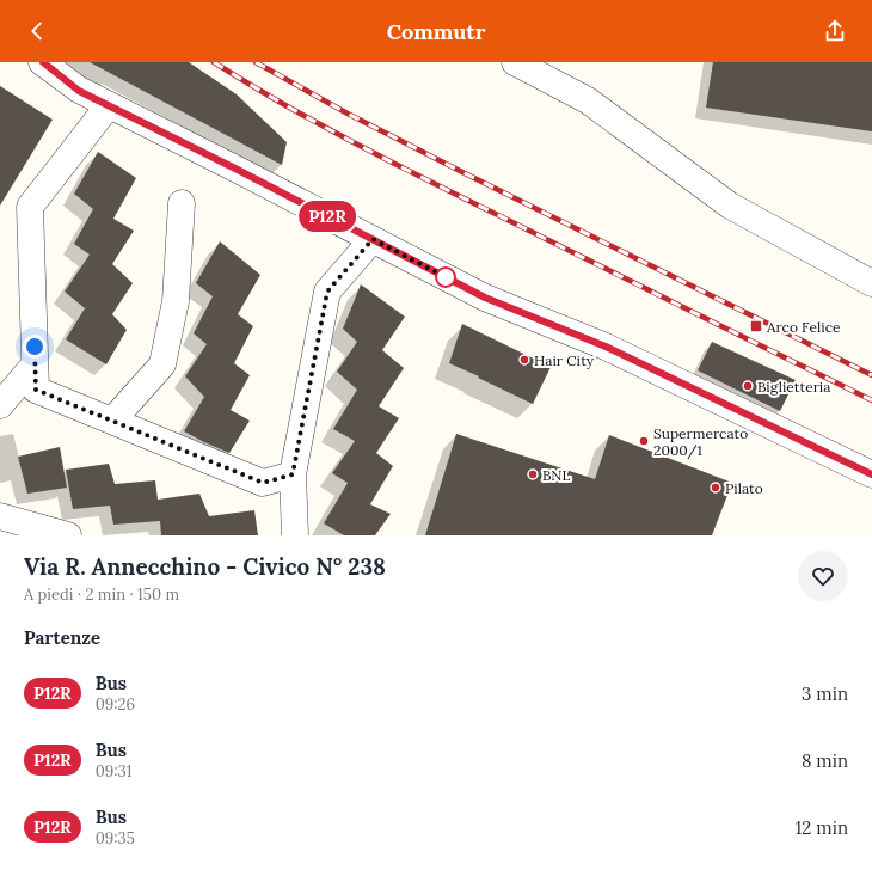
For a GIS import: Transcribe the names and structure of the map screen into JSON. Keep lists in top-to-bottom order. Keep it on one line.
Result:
{"places":{"transit":["Arco Felice"],"other":["Hair City","Biglietteria","Supermercato 2000/1","BNL","Pilato"]},"lines":["bus line P12R"],"page":{"header":"Commutr","on_map":"P12R","heading":[["Via R. Annecchino - Civico N° 238","A piedi · 2 min · 150 m"],"Partenze"],"list":[{"mark":"P12R","name":"Bus","note":"09:26","value":"3 min"},{"mark":"P12R","name":"Bus","note":"09:31","value":"8 min"},{"mark":"P12R","name":"Bus","note":"09:35","value":"12 min"}]}}
